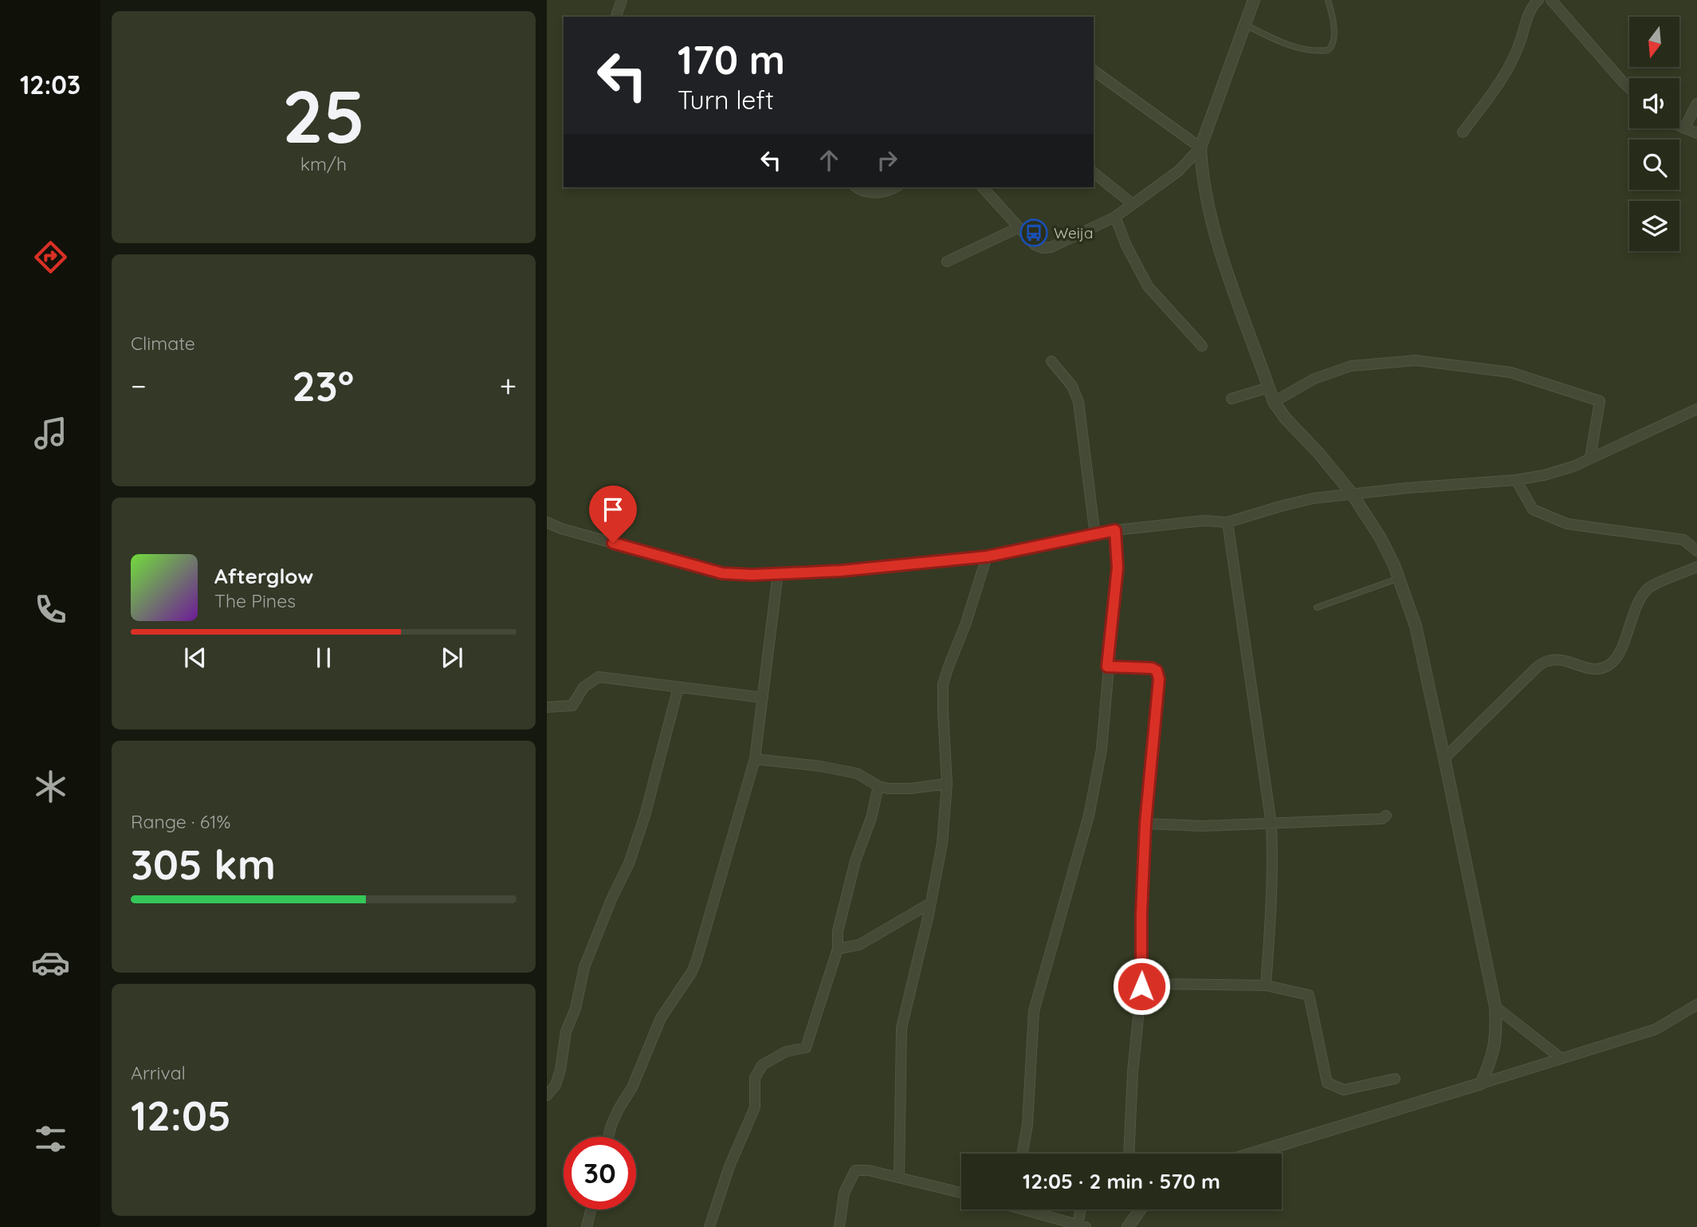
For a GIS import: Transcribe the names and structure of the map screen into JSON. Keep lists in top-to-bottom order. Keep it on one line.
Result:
{"places":{"bus stop":["Weija"]},"north":"bottom","page":{"tabs":"12:03","tile":[["25","km/h"],"Climate",["Range · 61%","305 km"],["Arrival","12:05"]],"turn":["170 m","Turn left"],"heat":["−","23°","+"],"song":["Afterglow","The Pines"],"limit":"30","trip":"12:05 · 2 min · 570 m"}}
